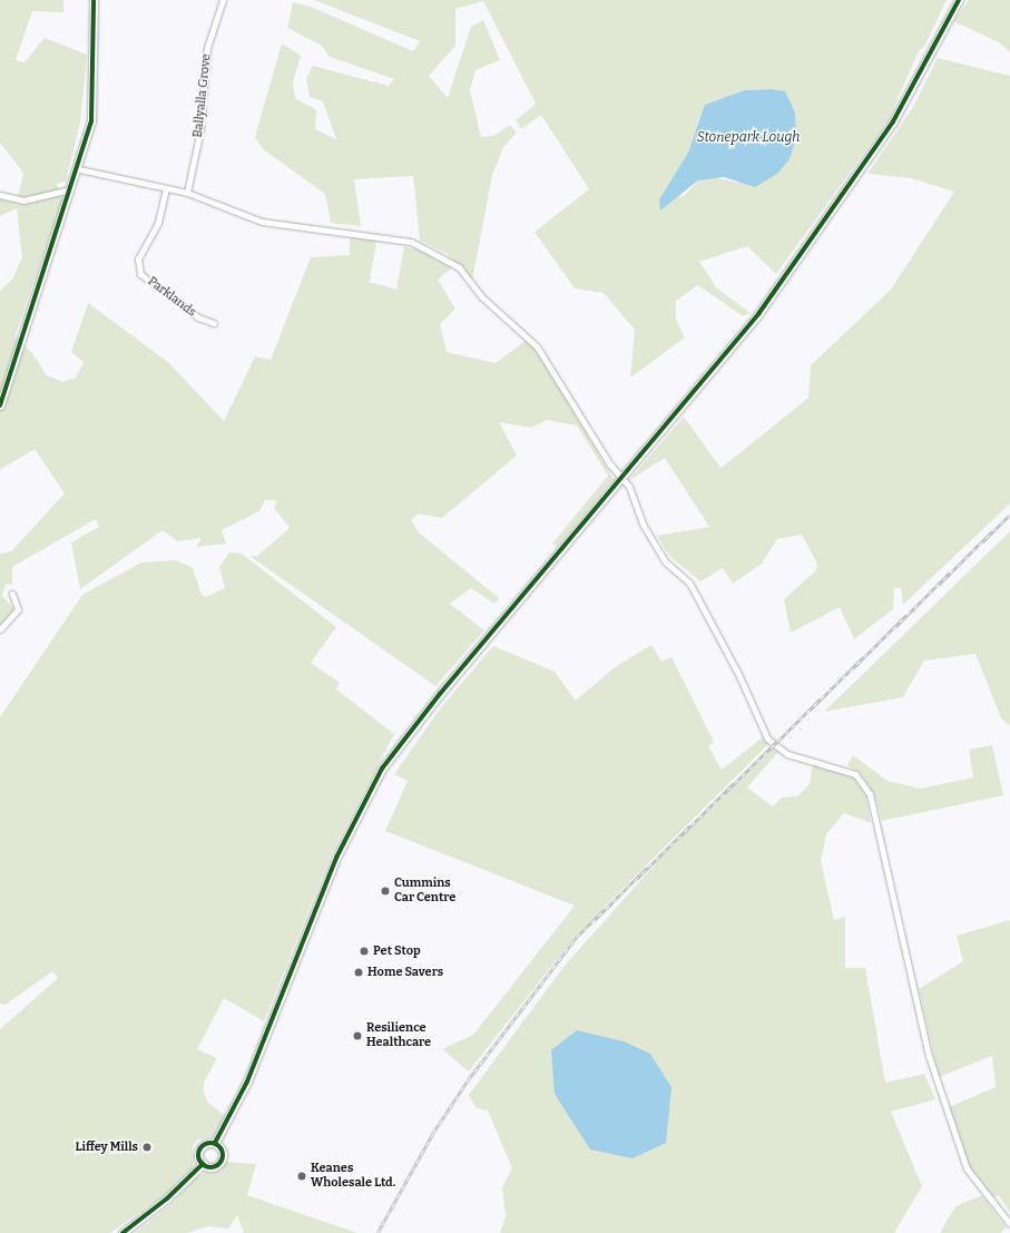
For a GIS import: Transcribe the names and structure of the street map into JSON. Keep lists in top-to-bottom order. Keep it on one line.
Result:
{"streets":{"street":["Ballyalla Grove","Parklands"]},"water":["Stonepark Lough"],"places":["Cummins Car Centre","Pet Stop","Home Savers","Resilience Healthcare","Liffey Mills","Keanes Wholesale Ltd."]}
